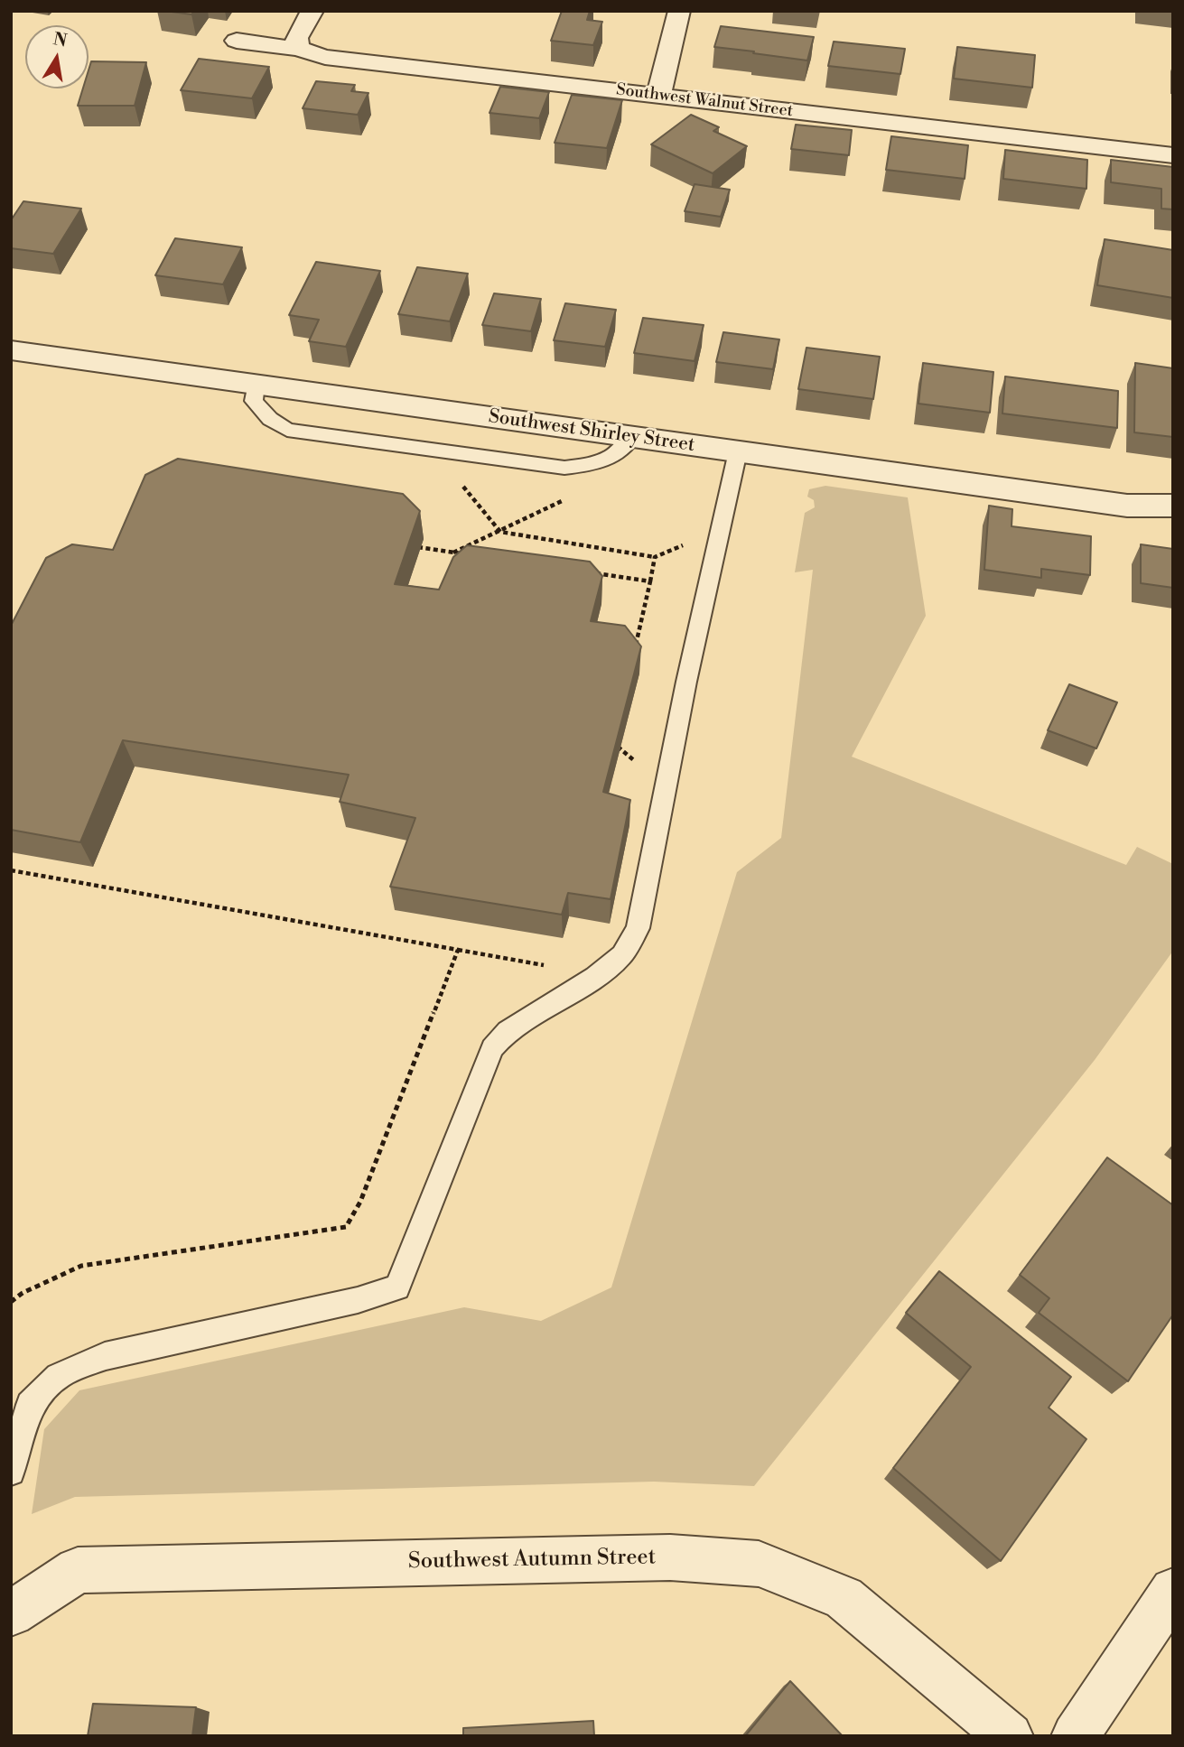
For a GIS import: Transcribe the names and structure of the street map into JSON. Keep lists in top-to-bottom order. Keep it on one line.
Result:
{"streets":{"street":["Southwest Walnut Street","Southwest Shirley Street","Southwest Autumn Street"]},"north":"top"}
